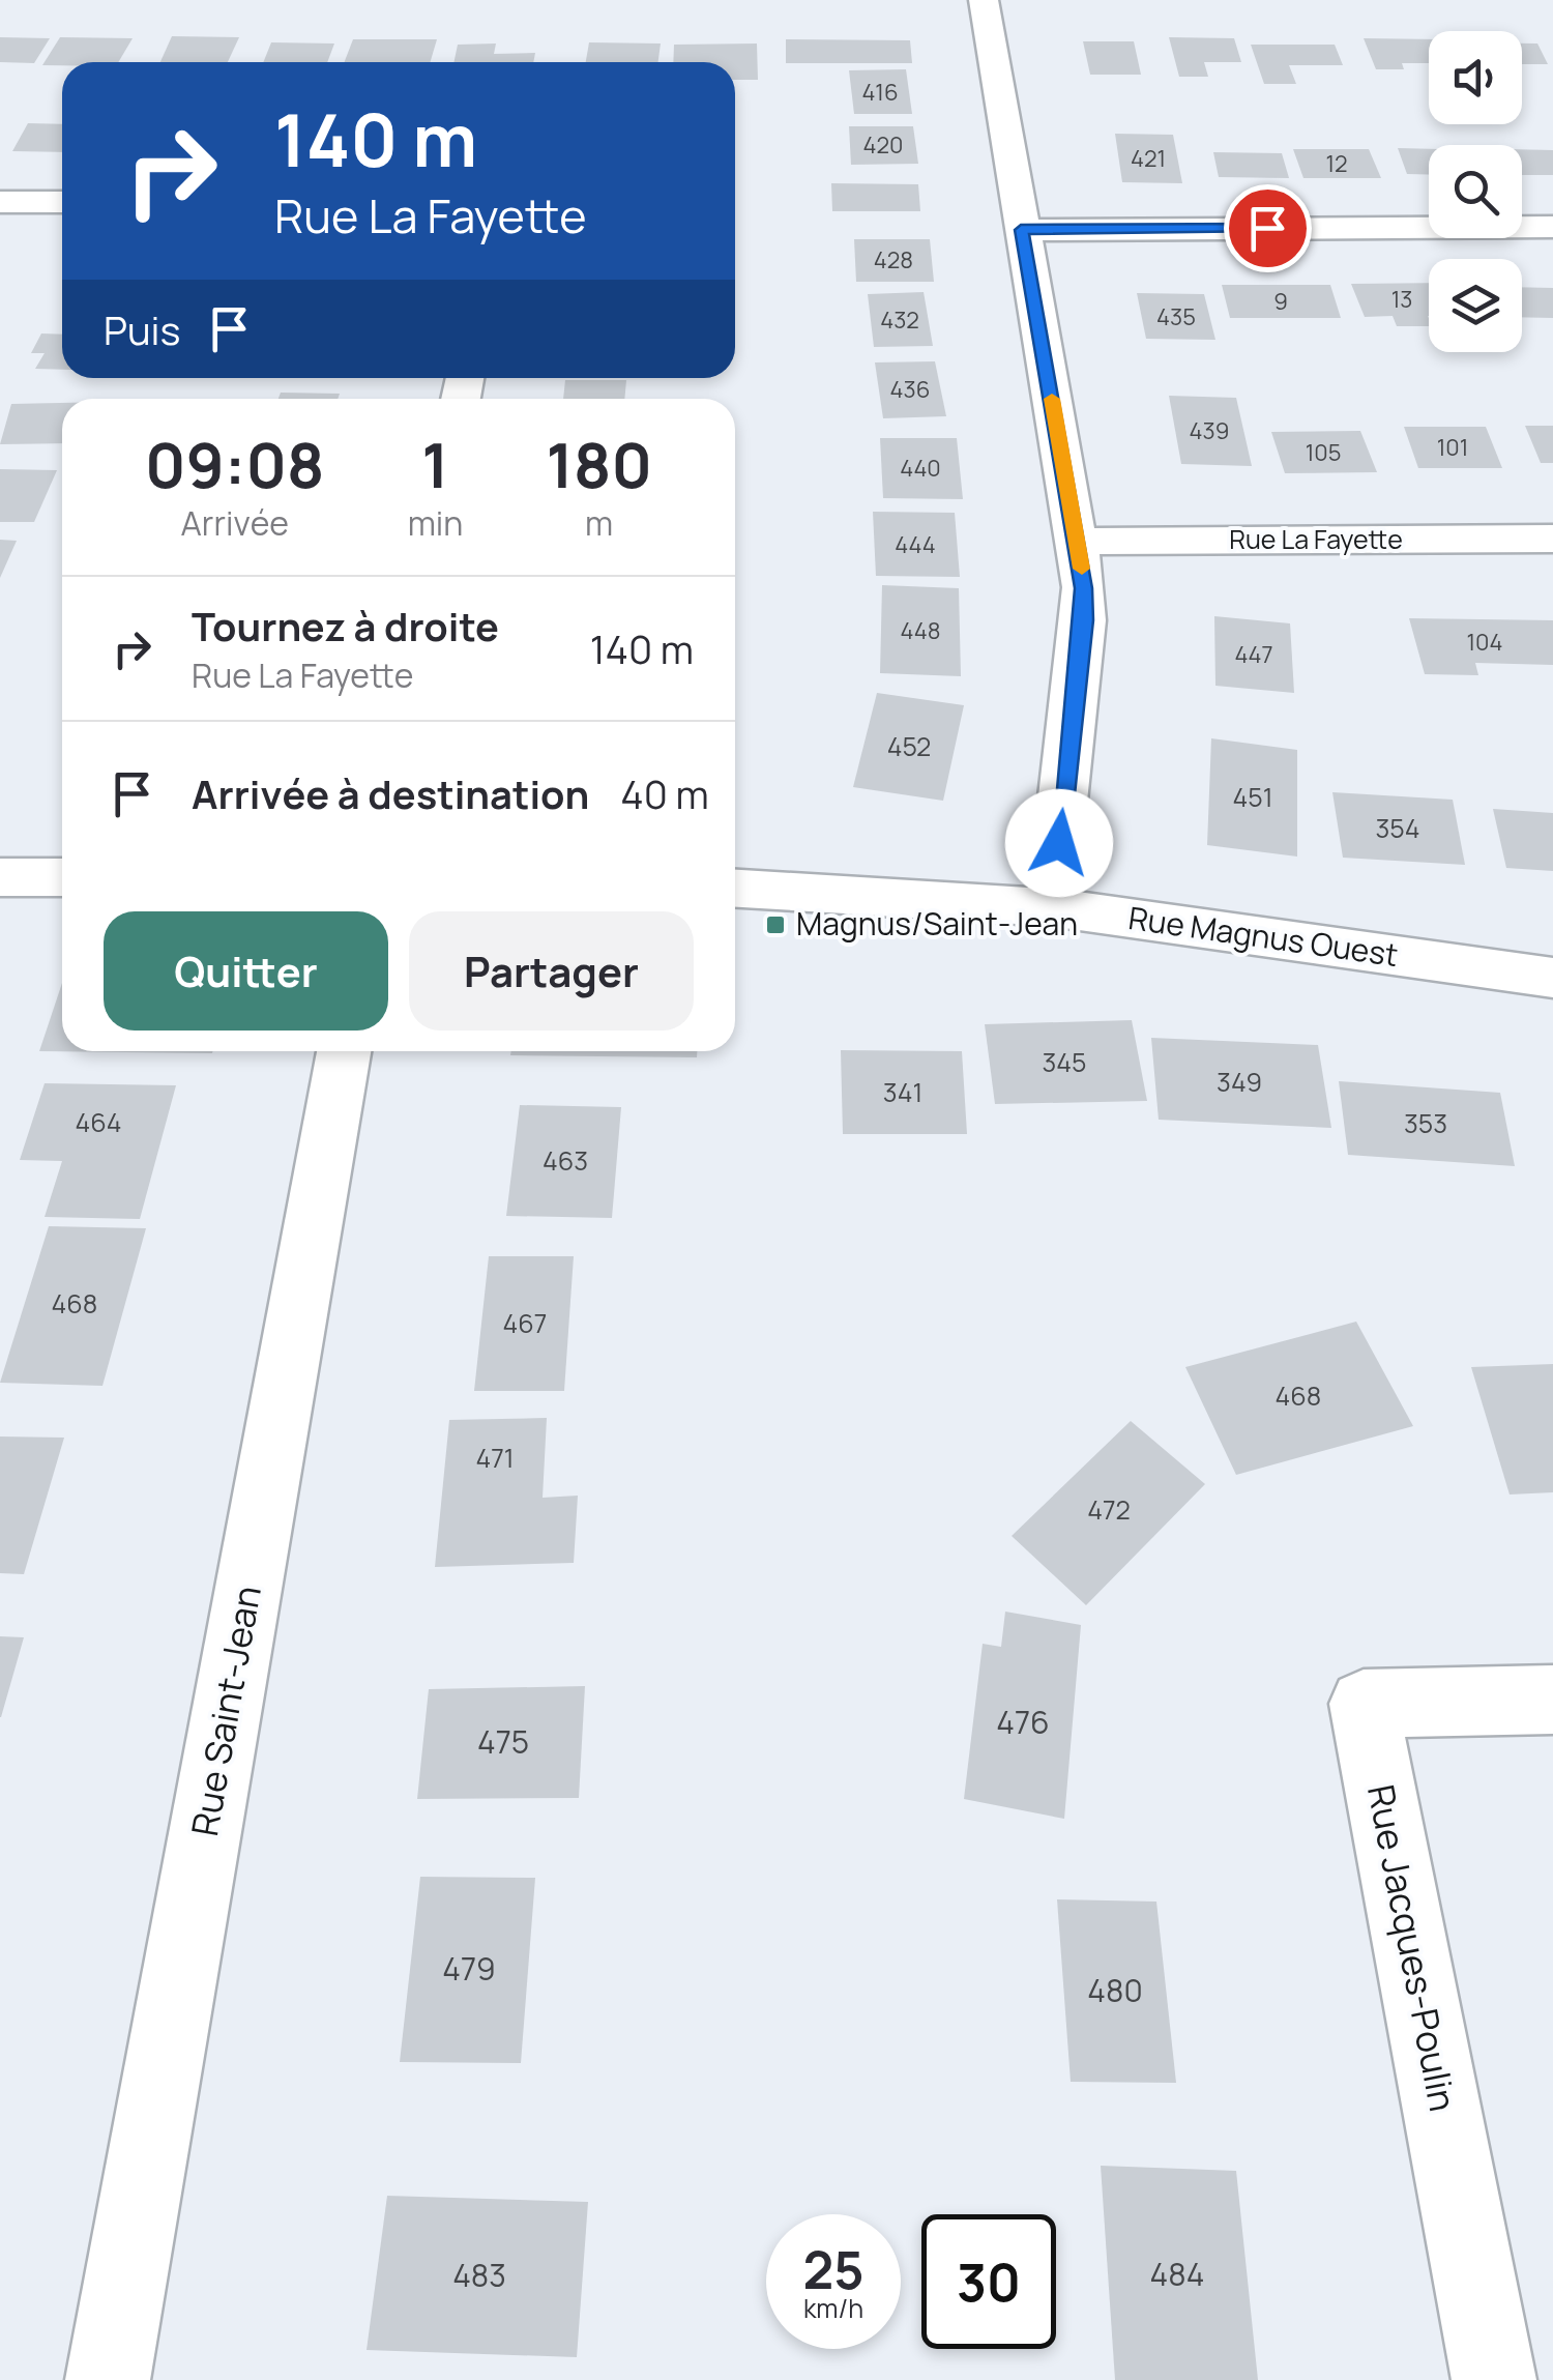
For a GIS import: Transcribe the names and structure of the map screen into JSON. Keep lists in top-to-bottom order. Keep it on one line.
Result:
{"streets":{"street":["Rue La Fayette","Rue Magnus Ouest","Rue Saint-Jean","Rue Jacques-Poulin"]},"places":{"transit":["Magnus/Saint-Jean"]},"house_numbers":["416","420","421","12","428","13","9","435","432","436","439","101","105","440","444","448","104","447","452","451","354","345","349","341","464","353","463","468","467","468","471","472","476","475","479","480","484","483"],"page":{"turn":["140 m","Rue La Fayette"],"then":"Puis","eta":["09:08","Arrivée","1","min","180","m"],"list":[{"name":"Tournez à droite","note":"Rue La Fayette","value":"140 m"},{"name":"Arrivée à destination","value":"40 m"}],"buttons":["Quitter","Partager"],"speed":"25 km/h","limit":"30"}}
